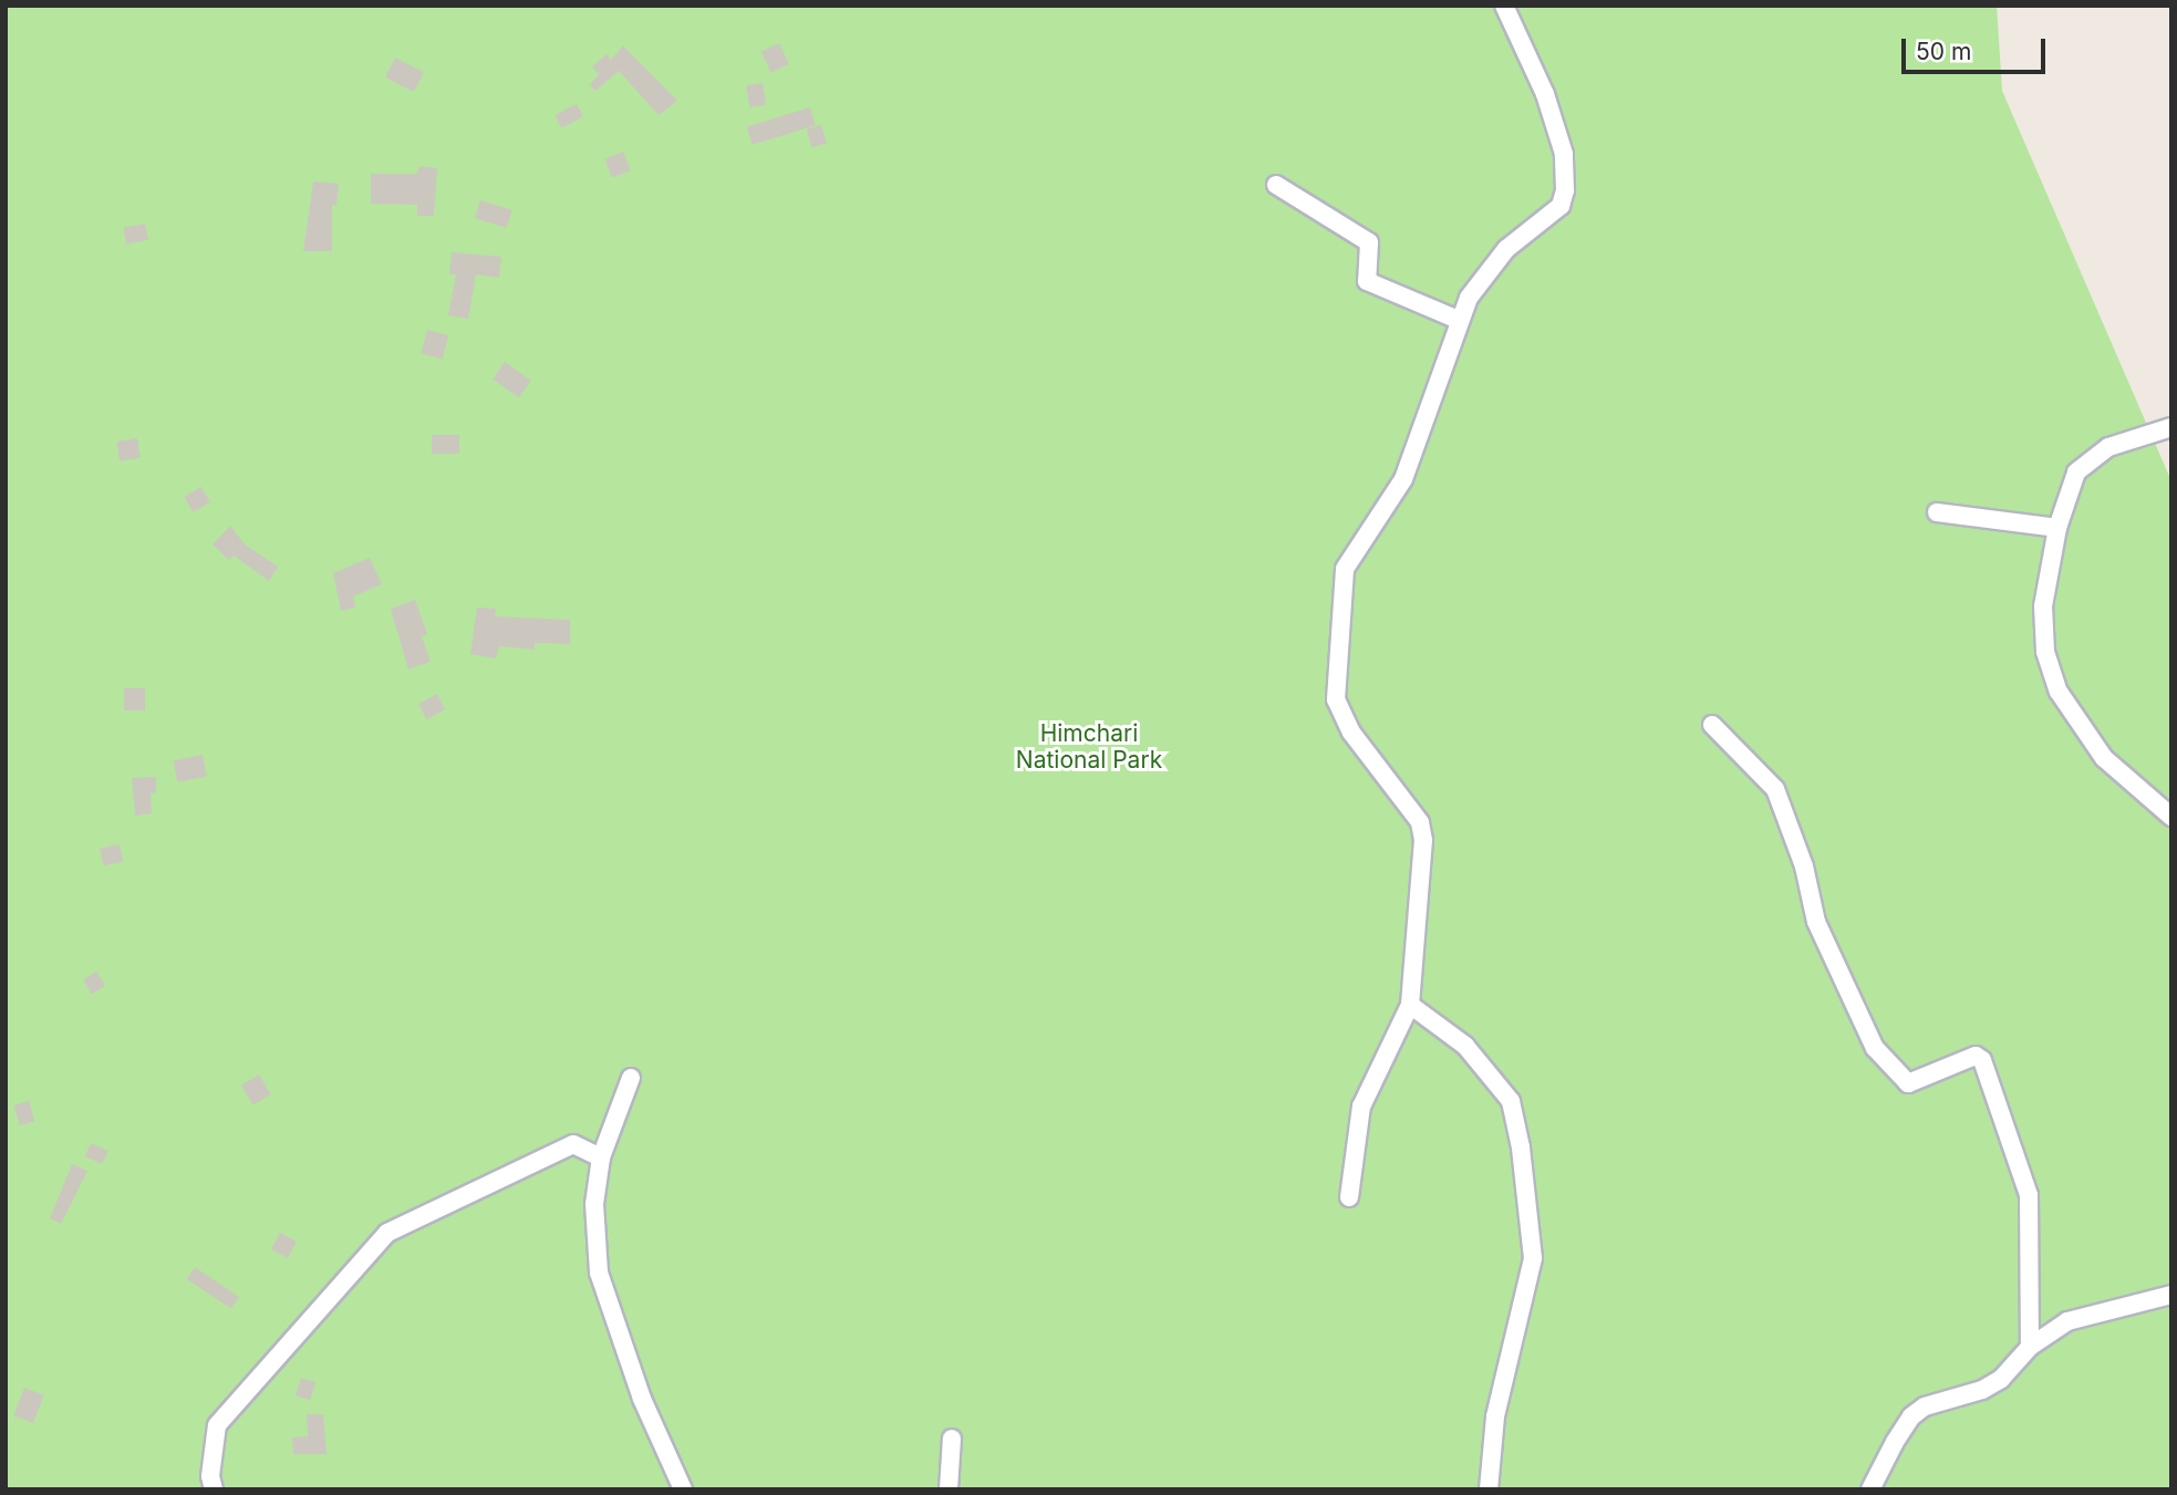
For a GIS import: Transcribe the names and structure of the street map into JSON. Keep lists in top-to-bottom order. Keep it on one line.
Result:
{"parks":["Himchari National Park"],"scale_bar":"50 m"}
